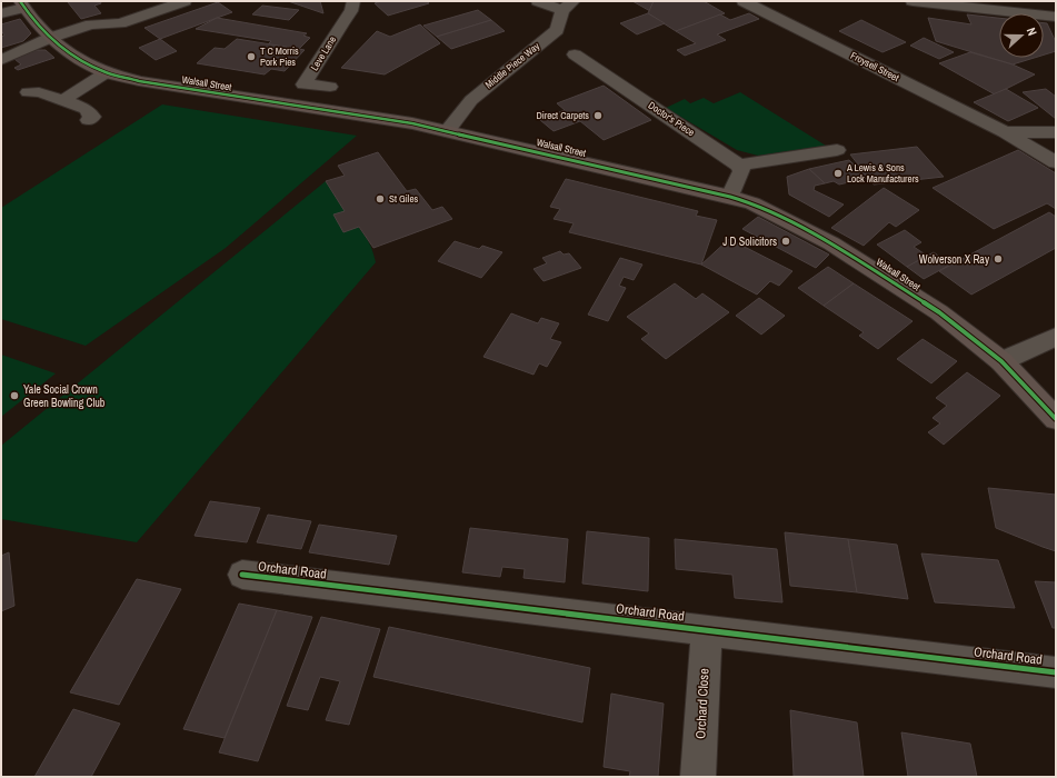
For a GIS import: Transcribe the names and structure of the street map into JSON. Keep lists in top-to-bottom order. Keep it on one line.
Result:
{"streets":{"main road":["Walsall Street"],"street":["Leve Lane","Middle Piece Way","Froysell Street","Doctor's Piece","Orchard Road","Orchard Close"]},"crossings":[["Middle Piece Way","Walsall Street"],["Orchard Road","Orchard Close"]],"places":["T C Morris Pork Pies","Direct Carpets","A Lewis & Sons Lock Manufacturers","St Giles","J D Solicitors","Wolverson X Ray","Yale Social Crown Green Bowling Club"],"north":"right"}
